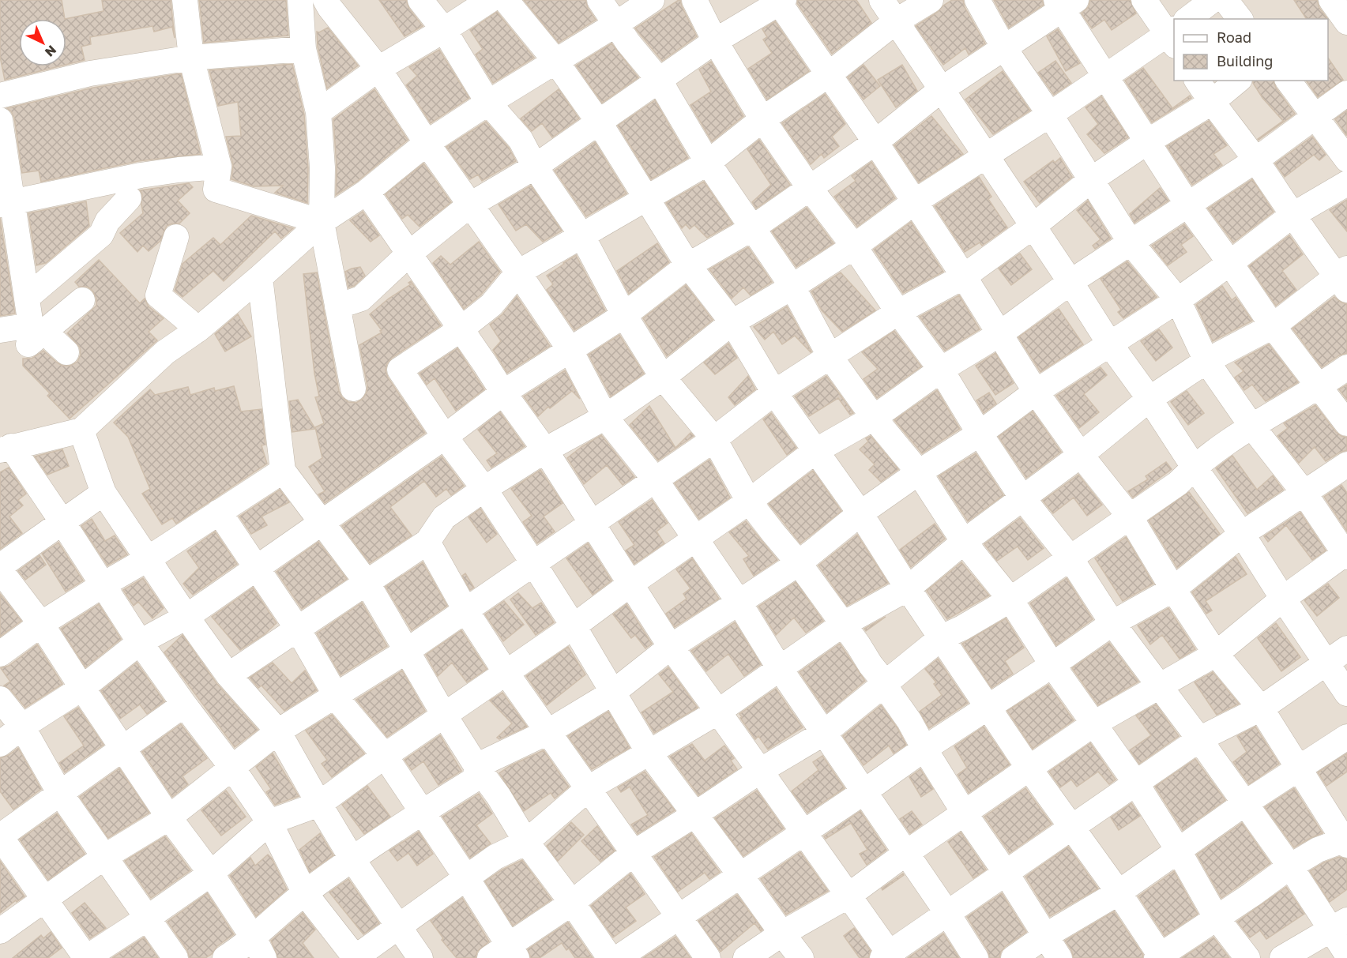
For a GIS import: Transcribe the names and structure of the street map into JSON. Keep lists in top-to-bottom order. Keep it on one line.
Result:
{"legend":["Road","Building"],"north":"bottom right"}
